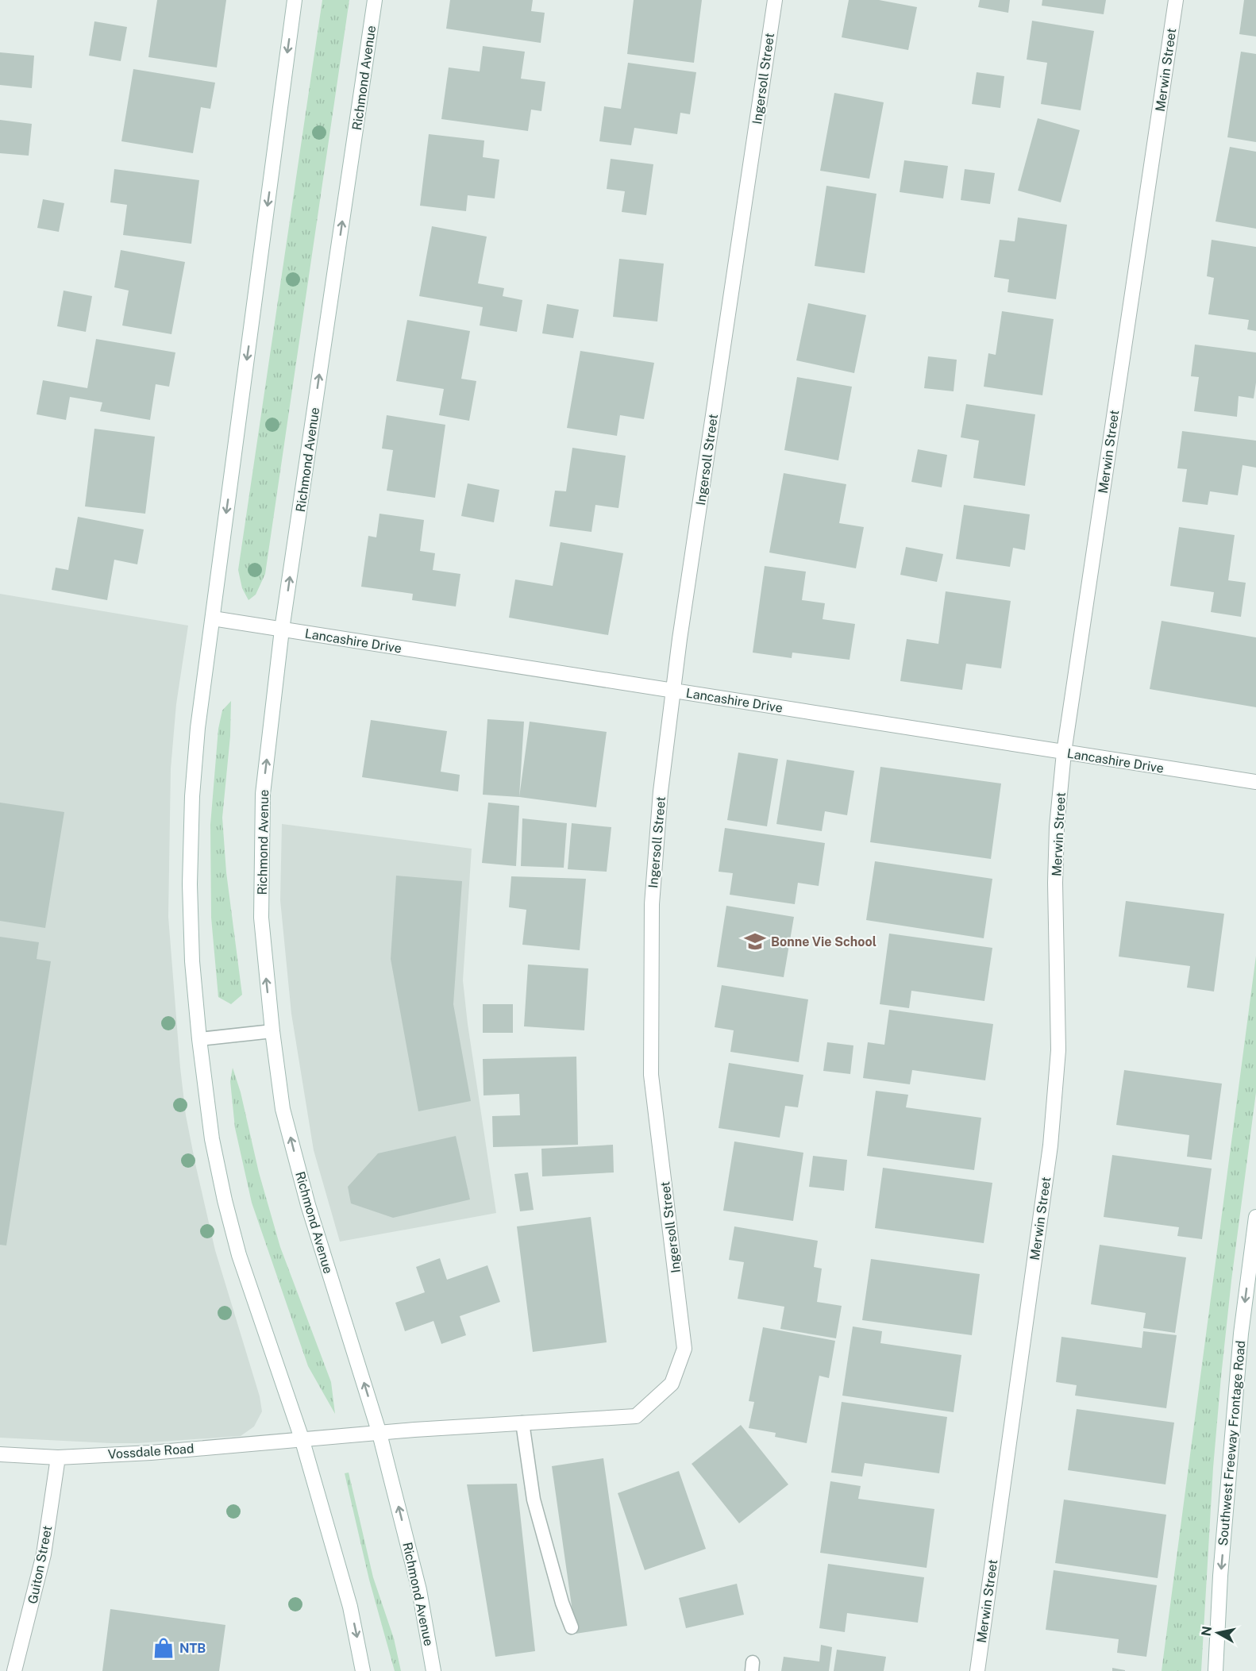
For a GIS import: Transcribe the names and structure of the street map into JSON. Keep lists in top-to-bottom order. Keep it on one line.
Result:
{"streets":{"street":["Merwin Street","Richmond Avenue","Ingersoll Street","Lancashire Drive","Southwest Freeway Frontage Road","Vossdale Road","Guiton Street"]},"crossings":[["Merwin Street","Lancashire Drive"],["Richmond Avenue","Ingersoll Street"],["Richmond Avenue","Lancashire Drive"],["Richmond Avenue","Vossdale Road"],["Ingersoll Street","Lancashire Drive"],["Ingersoll Street","Vossdale Road"],["Vossdale Road","Guiton Street"]],"one_way":["Southwest Freeway Frontage Road"],"places":{"school or university":["Bonne Vie School"],"shop":["NTB"]},"north":"left"}
